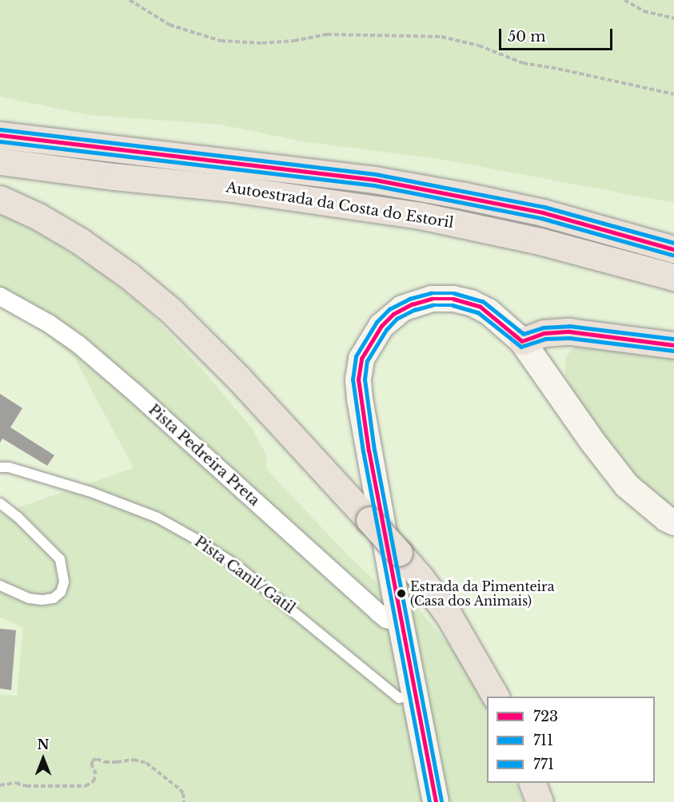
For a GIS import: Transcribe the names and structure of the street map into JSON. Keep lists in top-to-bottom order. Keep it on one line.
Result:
{"streets":{"highway":["Autoestrada da Costa do Estoril"],"street":["Pista Pedreira Preta"],"lane":["Pista Canil/Gatil"]},"places":["Estrada da Pimenteira (Casa dos Animais)"],"lines":["transit line 771","transit line 723","transit line 711"],"legend":["723","711","771"],"scale_bar":"50 m","north":"top"}
